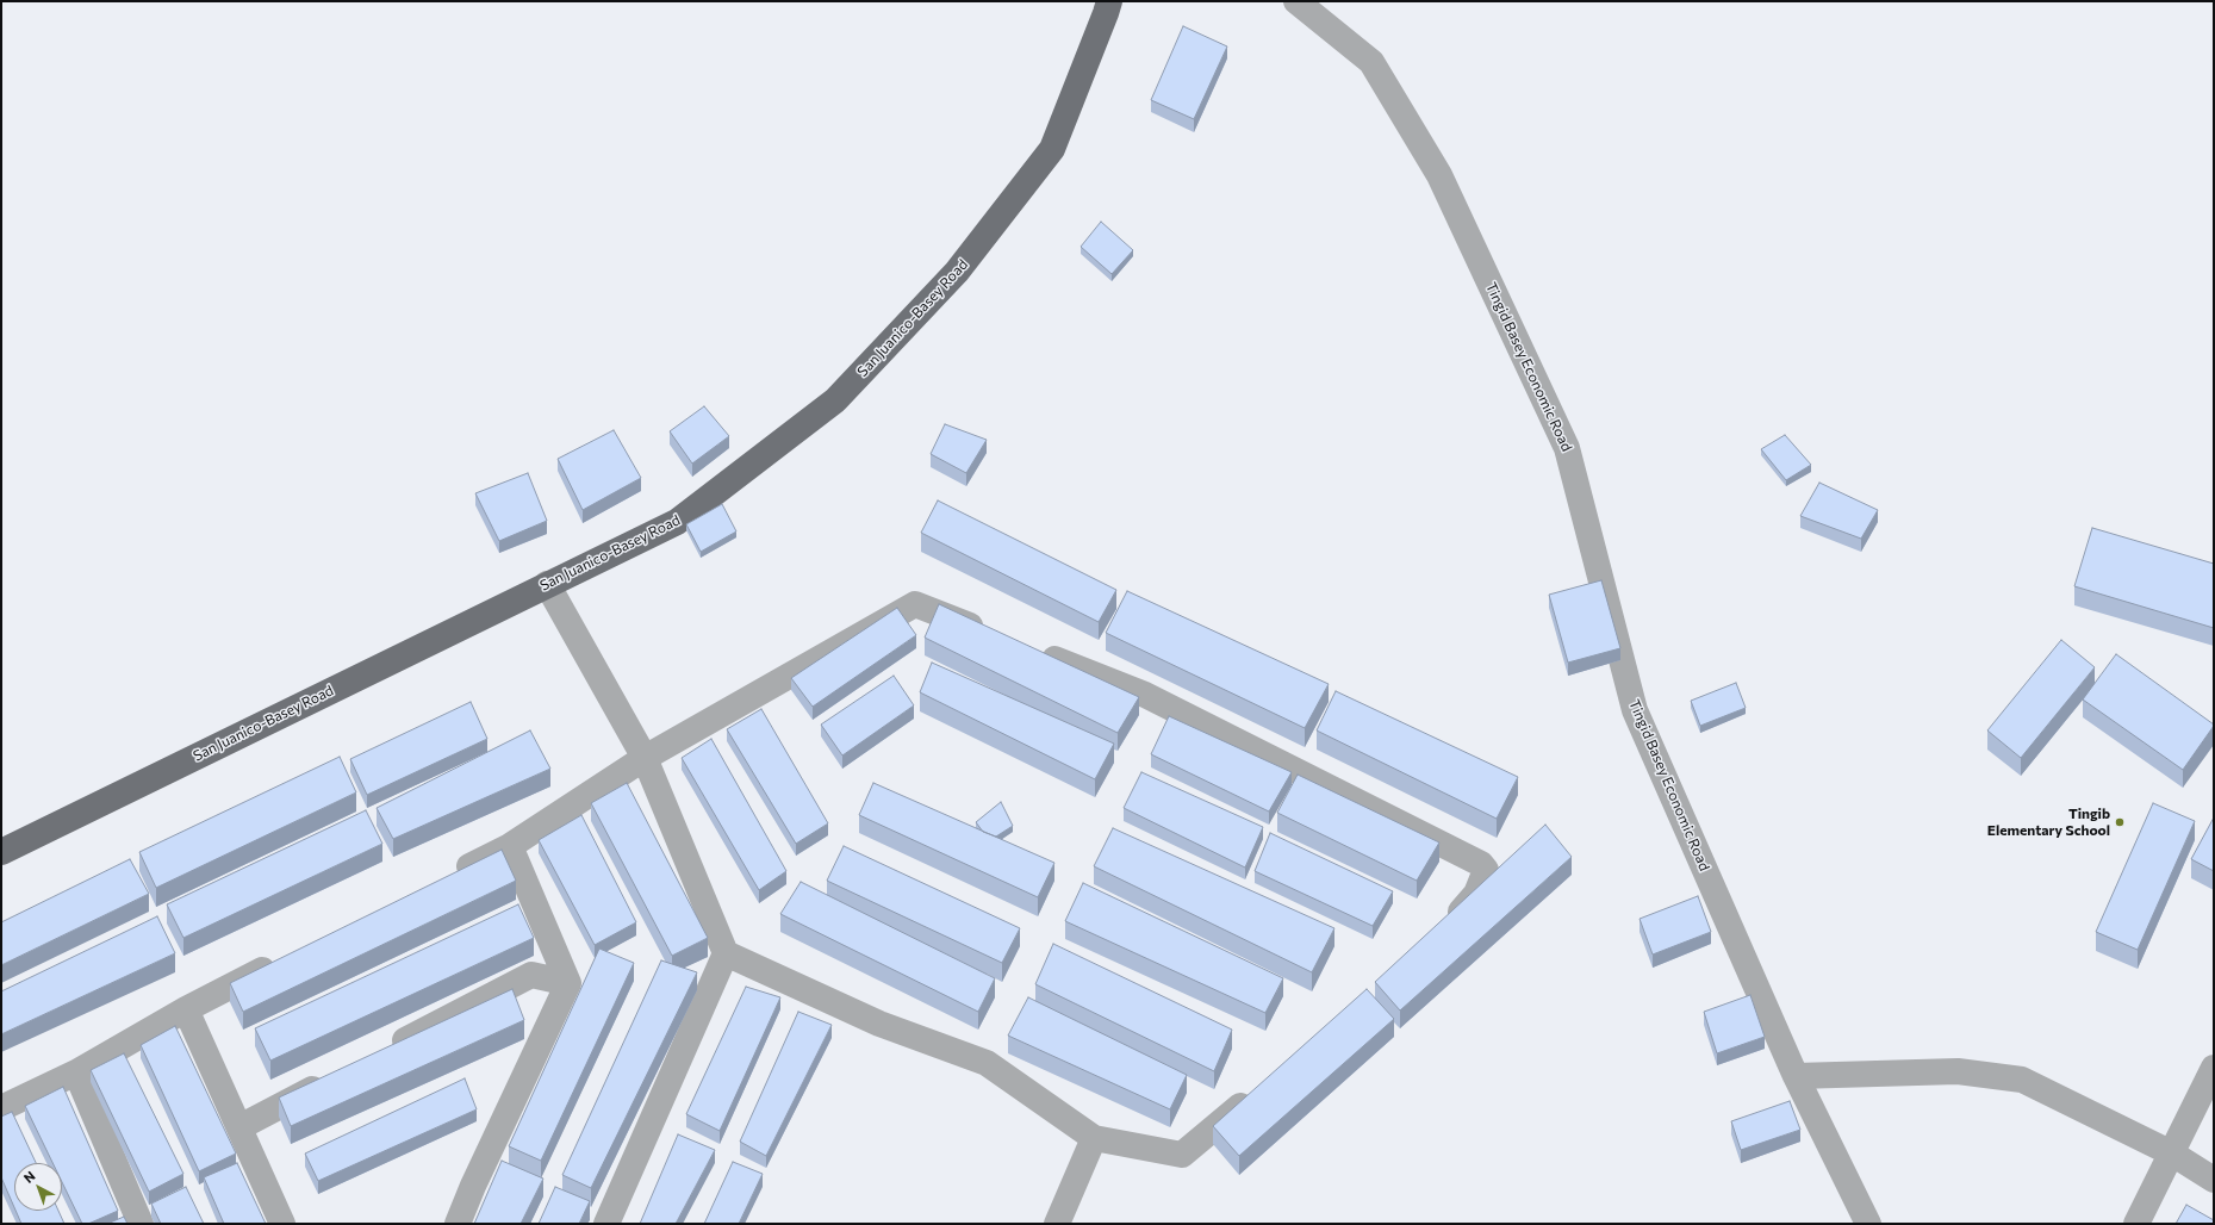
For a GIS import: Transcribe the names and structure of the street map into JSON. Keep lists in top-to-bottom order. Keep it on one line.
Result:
{"streets":{"main road":["San Juanico-Basey Road"],"street":["Tingid Basey Economic Road"]},"places":["Tingib Elementary School"],"north":"top left"}
